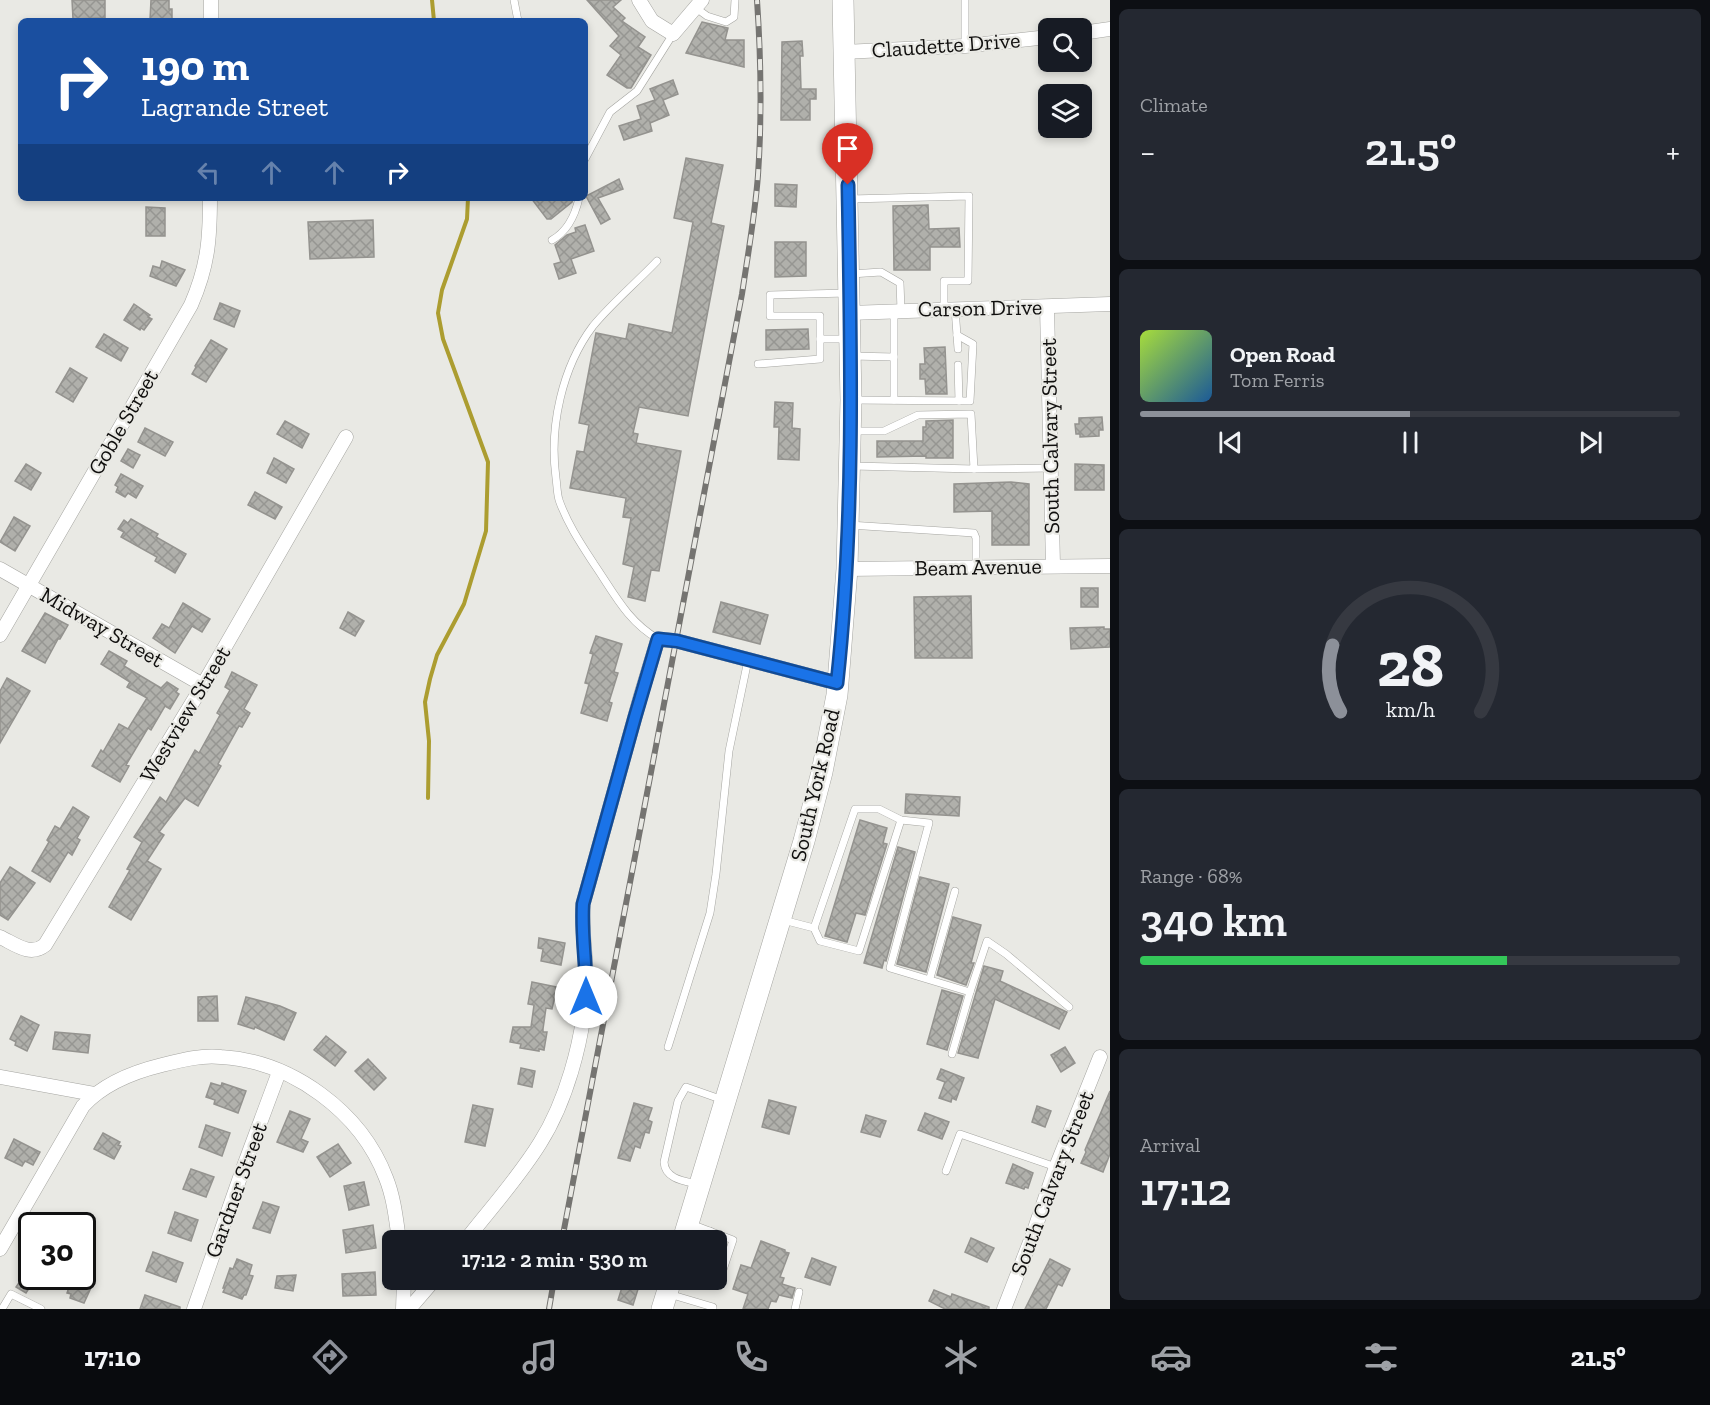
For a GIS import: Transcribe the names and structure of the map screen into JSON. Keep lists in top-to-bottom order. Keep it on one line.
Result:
{"streets":{"main road":["South York Road"],"street":["Claudette Drive","Carson Drive","Goble Street","South Calvary Street","Beam Avenue","Midway Street","Westview Street","Gardner Street"]},"crossings":[["Claudette Drive","South York Road"],["Carson Drive","South Calvary Street"],["Carson Drive","South York Road"],["Goble Street","Midway Street"],["South Calvary Street","Beam Avenue"],["Beam Avenue","South York Road"],["Midway Street","Westview Street"]],"page":{"tile":["Climate",["Range · 68%","340 km"],["Arrival","17:12"]],"turn":["190 m","Lagrande Street"],"heat":["−","21.5°","+"],"song":["Open Road","Tom Ferris"],"limit":"30","trip":"17:12 · 2 min · 530 m","tabs":["17:10","21.5°"],"gauge":["28","km/h"]}}
